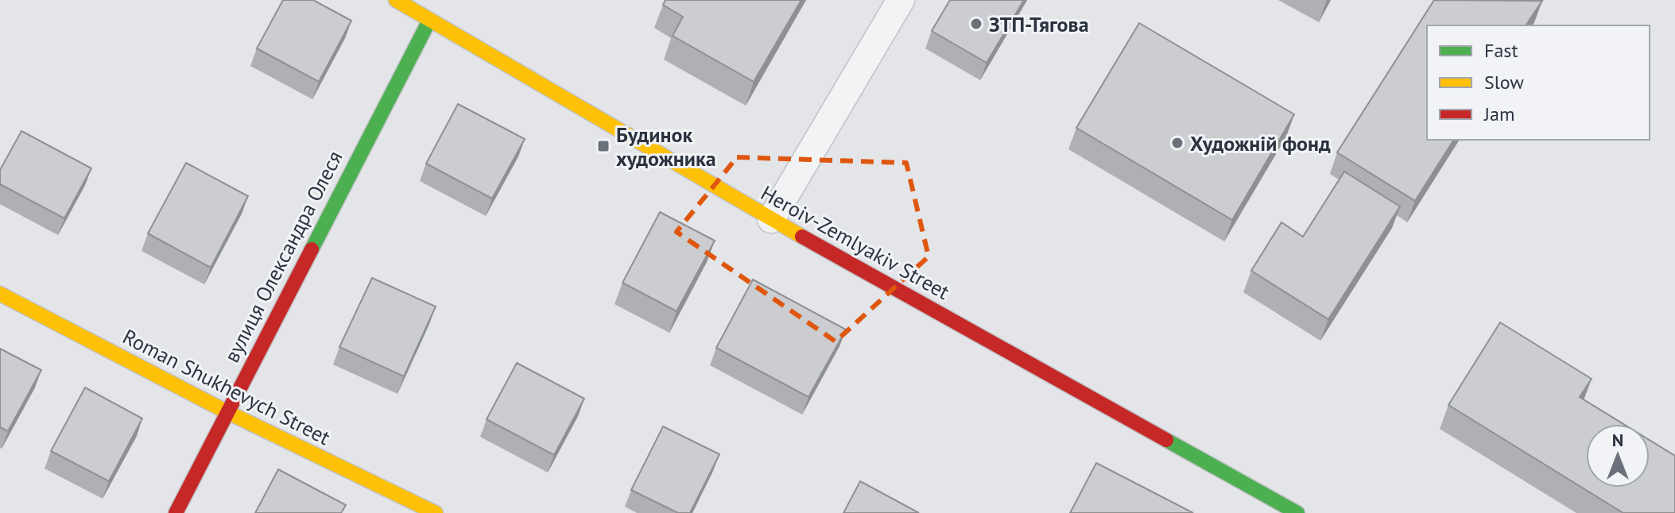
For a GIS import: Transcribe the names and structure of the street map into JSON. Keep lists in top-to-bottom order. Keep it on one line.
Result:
{"streets":{"street":["Heroiv-Zemlyakiv Street","вулиця Олександра Олеся","Roman Shukhevych Street"]},"crossings":[["Heroiv-Zemlyakiv Street","вулиця Олександра Олеся"],["вулиця Олександра Олеся","Roman Shukhevych Street"]],"places":{"other":["ЗТП-Тягова","Художній фонд"],"transit":["Будинок художника"]},"legend":["Fast","Slow","Jam"],"north":"top"}
